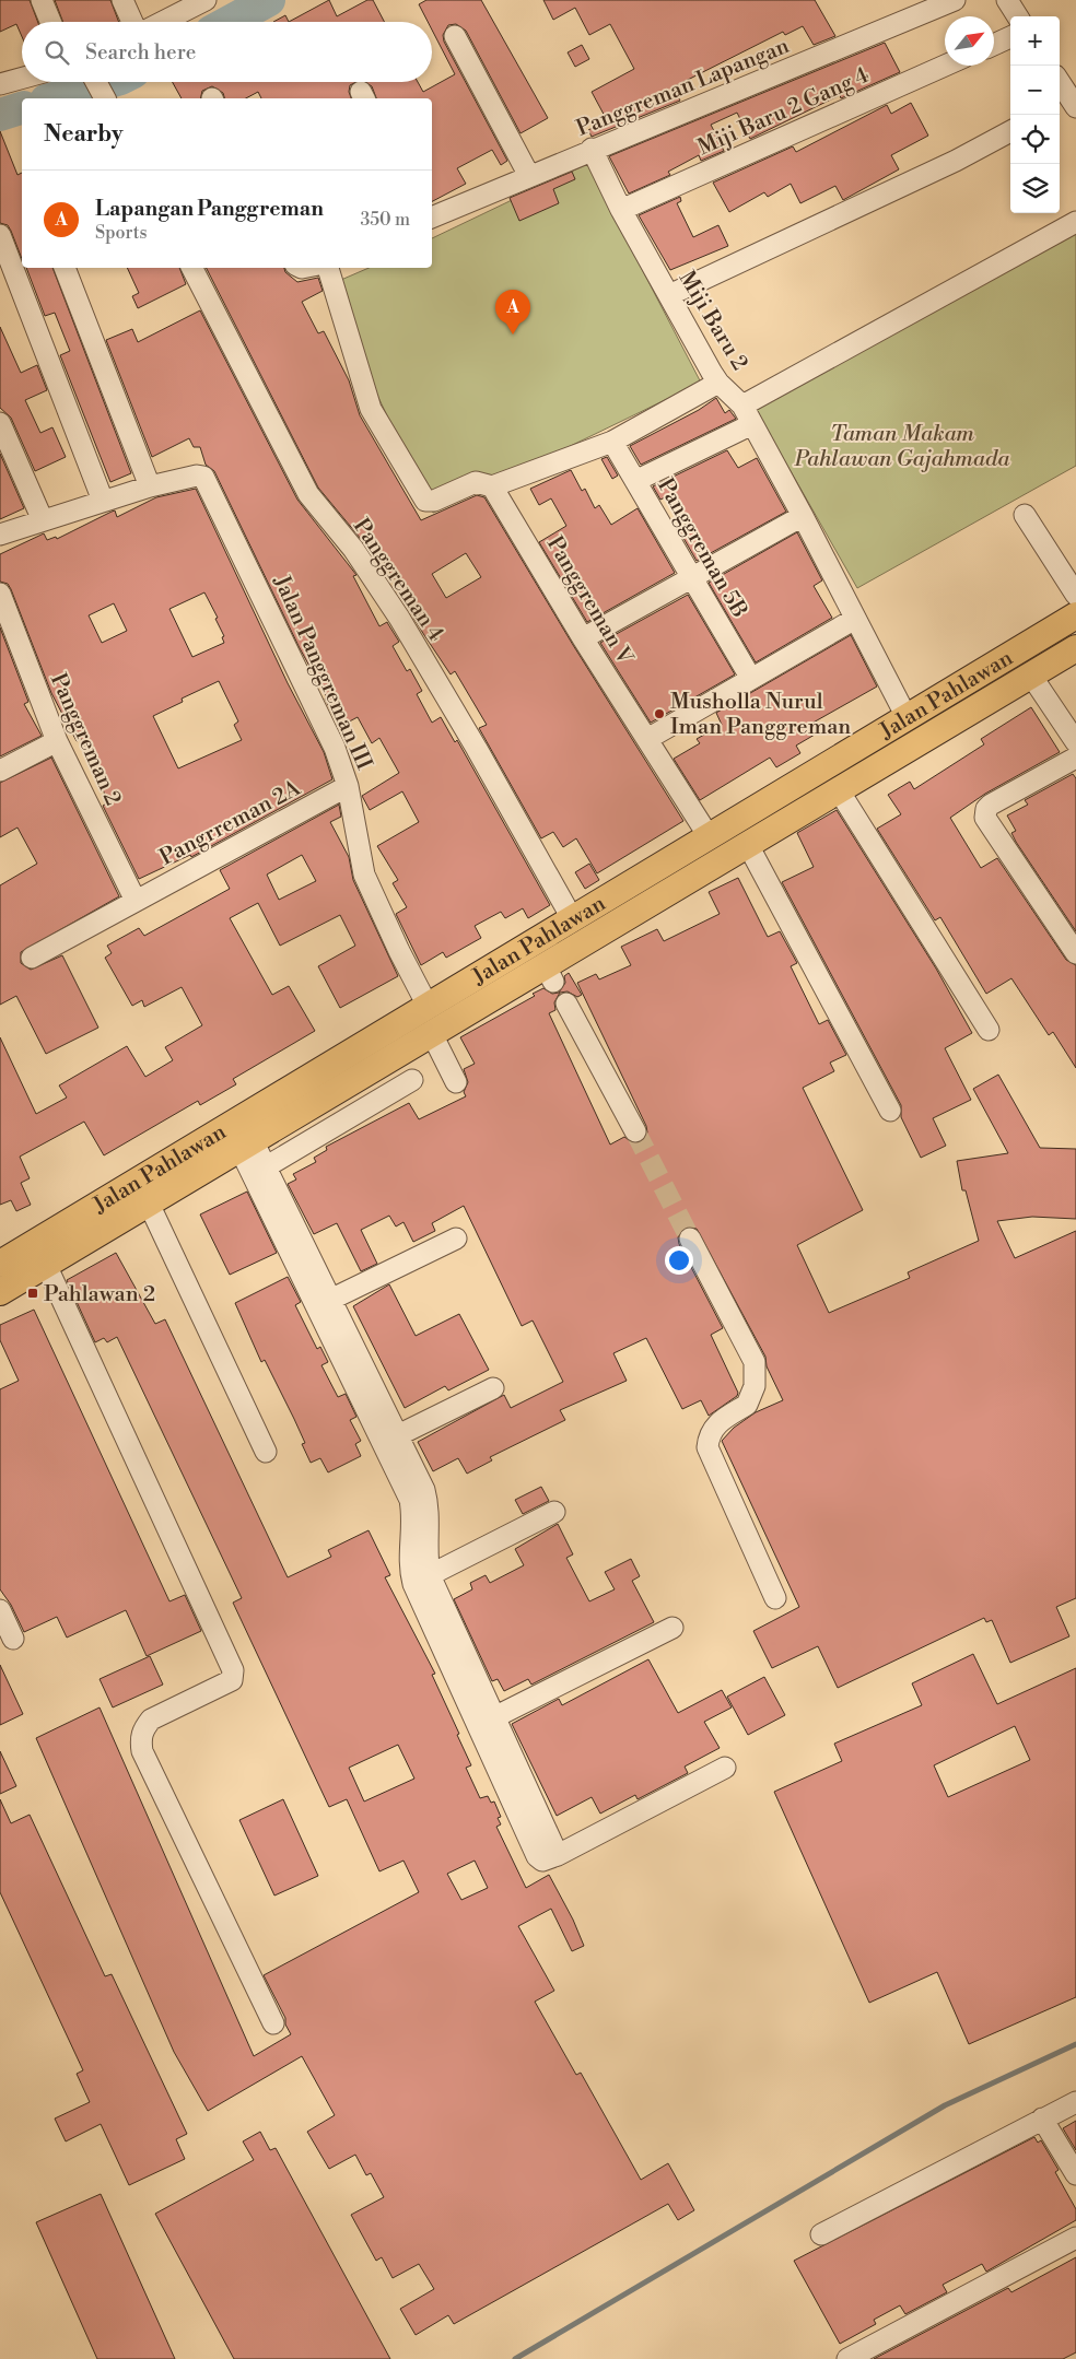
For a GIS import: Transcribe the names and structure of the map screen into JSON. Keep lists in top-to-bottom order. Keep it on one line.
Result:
{"streets":{"main road":["Jalan Pahlawan"],"street":["Panggreman Lapangan","Miji Baru 2 Gang 4","Miji Baru 2","Panggreman 5B","Panggreman 4","Panggreman V","Jalan Panggreman III","Panggreman 2","Pangrreman 2A"]},"crossings":[["Panggreman Lapangan","Miji Baru 2"],["Miji Baru 2 Gang 4","Miji Baru 2"],["Miji Baru 2","Jalan Pahlawan"],["Panggreman 4","Jalan Pahlawan"],["Panggreman V","Jalan Pahlawan"],["Jalan Panggreman III","Jalan Pahlawan"],["Jalan Panggreman III","Pangrreman 2A"],["Panggreman 2","Pangrreman 2A"]],"parks":["Taman Makam Pahlawan Gajahmada"],"places":{"other":["Musholla Nurul Iman Panggreman"],"transit":["Pahlawan 2"]},"north":"top right","page":{"map_buttons":["+","−"],"search":"Search here","heading":"Nearby","list":[{"mark":"A","name":"Lapangan Panggreman","note":"Sports","value":"350 m"}],"pins":"A"}}
